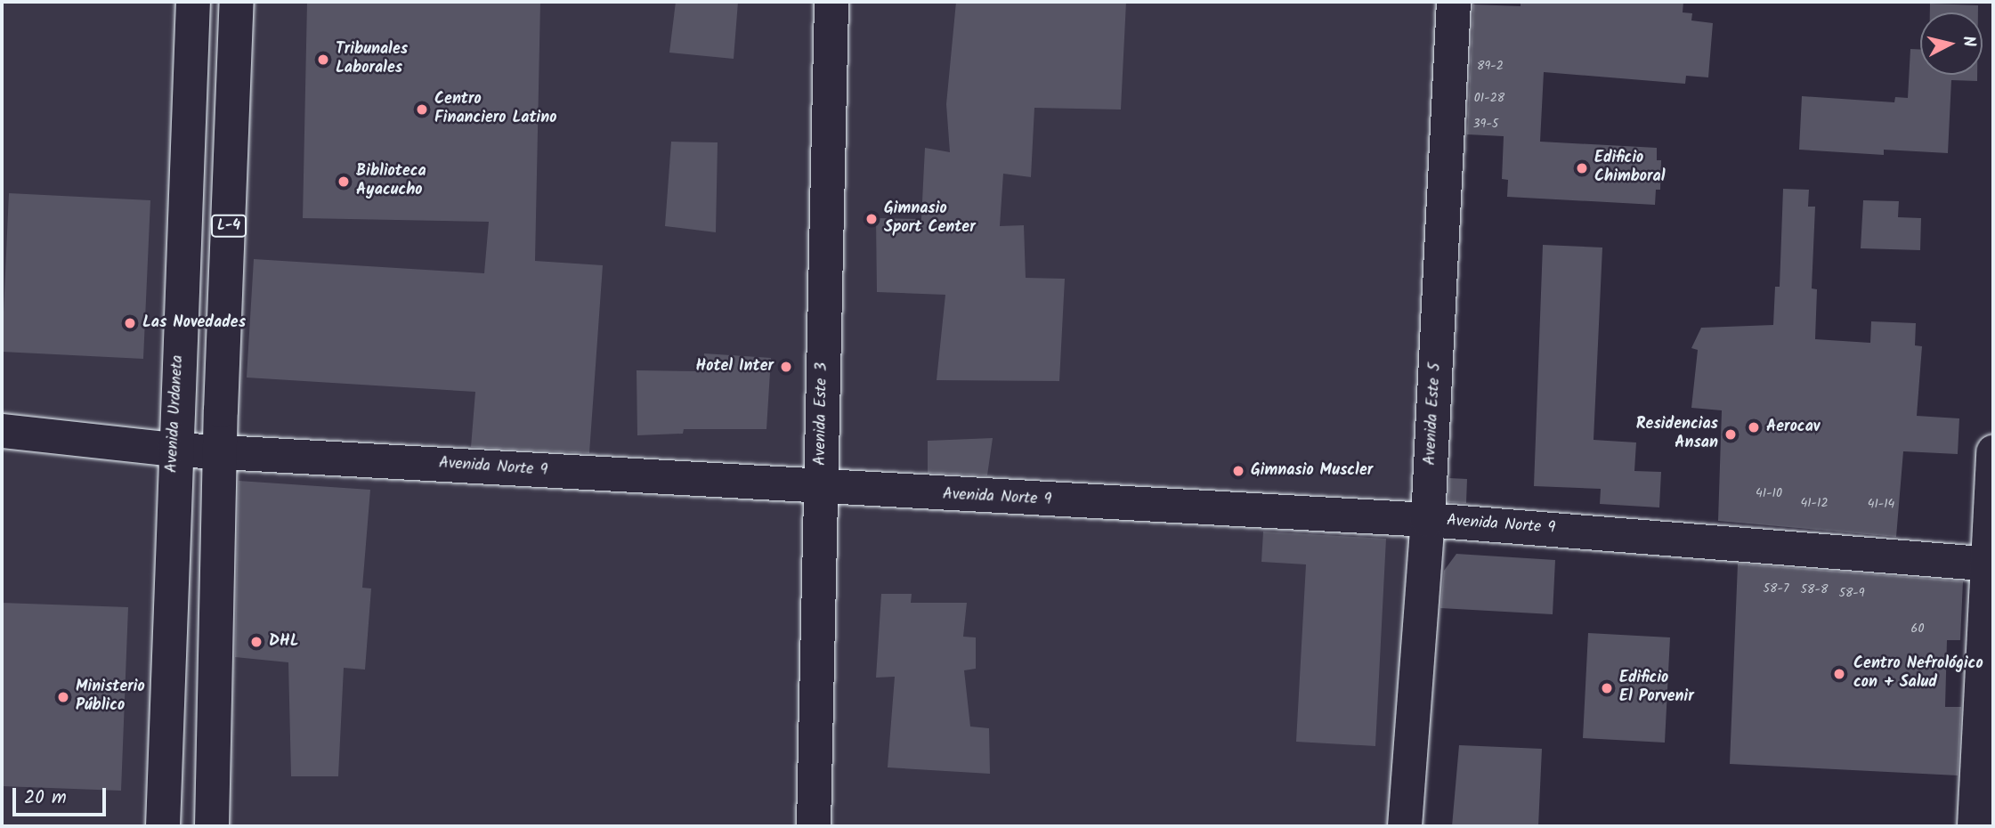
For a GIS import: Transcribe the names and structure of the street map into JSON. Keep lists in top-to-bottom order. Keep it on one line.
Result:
{"streets":{"street":["L-4","Avenida Urdaneta","Avenida Este 3","Avenida Este 5","Avenida Norte 9"]},"crossings":[["L-4","Avenida Norte 9"],["Avenida Urdaneta","Avenida Norte 9"],["Avenida Este 3","Avenida Norte 9"],["Avenida Este 5","Avenida Norte 9"]],"places":["Tribunales Laborales","Centro Financiero Latino","Edificio Chimboral","Biblioteca Ayacucho","Gimnasio Sport Center","Las Novedades","Hotel Inter","Aerocav","Residencias Ansan","Gimnasio Muscler","DHL","Centro Nefrológico con + Salud","Edificio El Porvenir","Ministerio Público"],"house_numbers":["89-2","01-28","39-5","41-10","41-12","41-14","58-7","58-8","58-9","60"],"scale_bar":"20 m","north":"right"}
